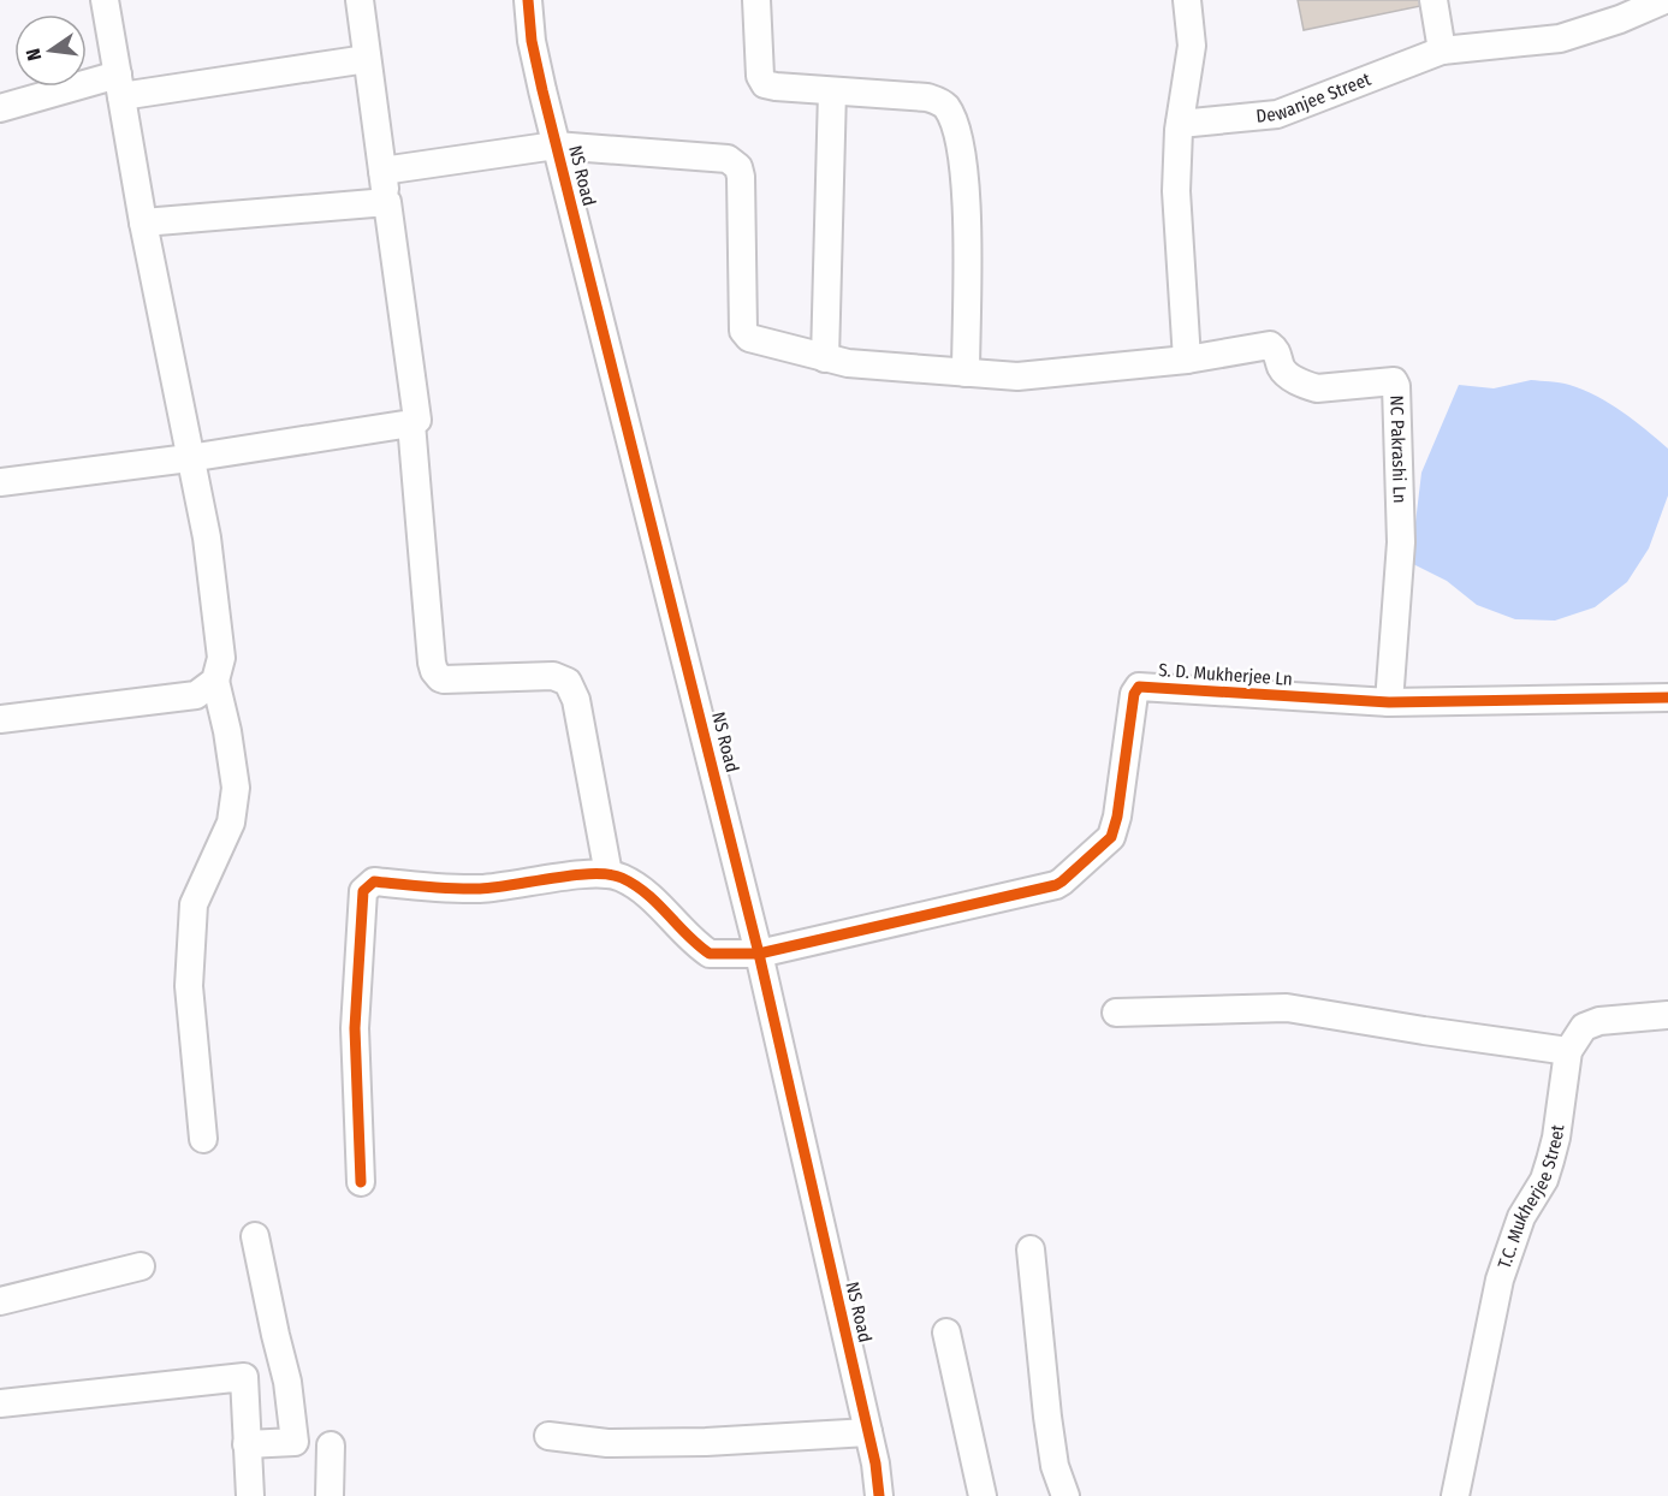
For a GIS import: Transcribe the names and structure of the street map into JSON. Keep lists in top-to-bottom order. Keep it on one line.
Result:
{"streets":{"street":["Dewanjee Street","NS Road","NC Pakrashi Ln","S. D. Mukherjee Ln","T.C. Mukherjee Street"]},"crossings":[["NS Road","NC Pakrashi Ln"],["NS Road","S. D. Mukherjee Ln"],["NC Pakrashi Ln","S. D. Mukherjee Ln"]],"north":"left"}
